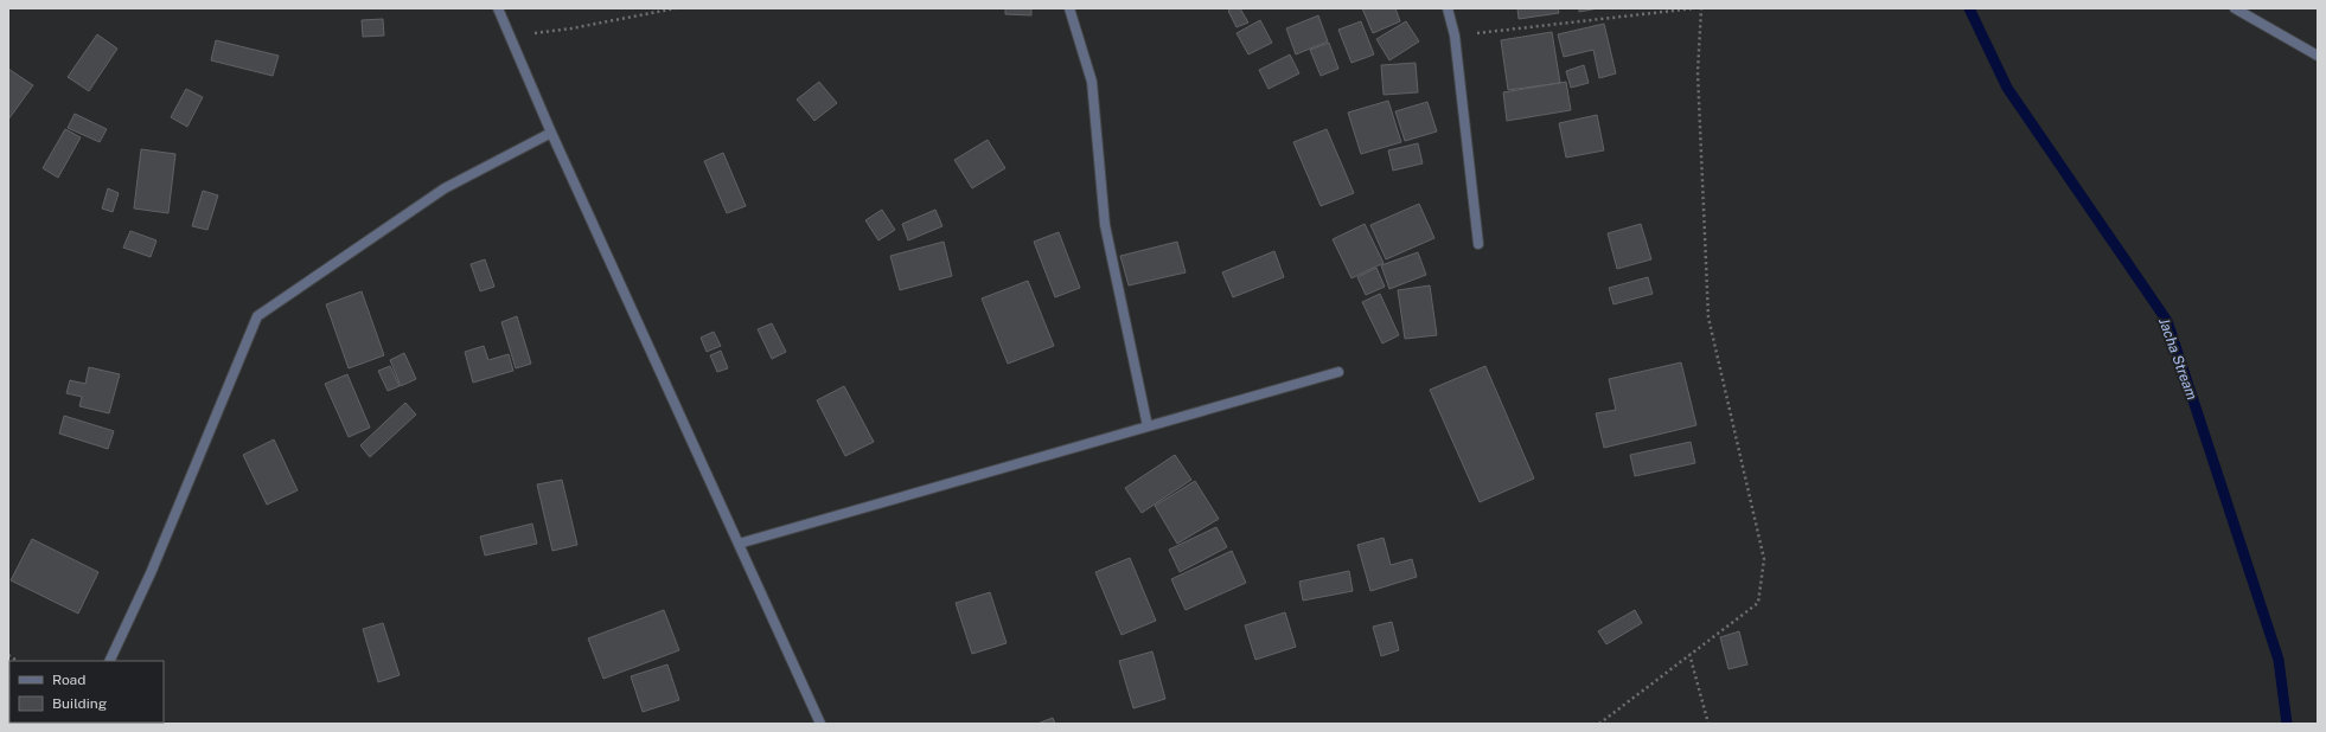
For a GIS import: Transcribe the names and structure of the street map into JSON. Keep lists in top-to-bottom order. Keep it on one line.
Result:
{"water":["Jacha Stream"],"legend":["Road","Building"]}
